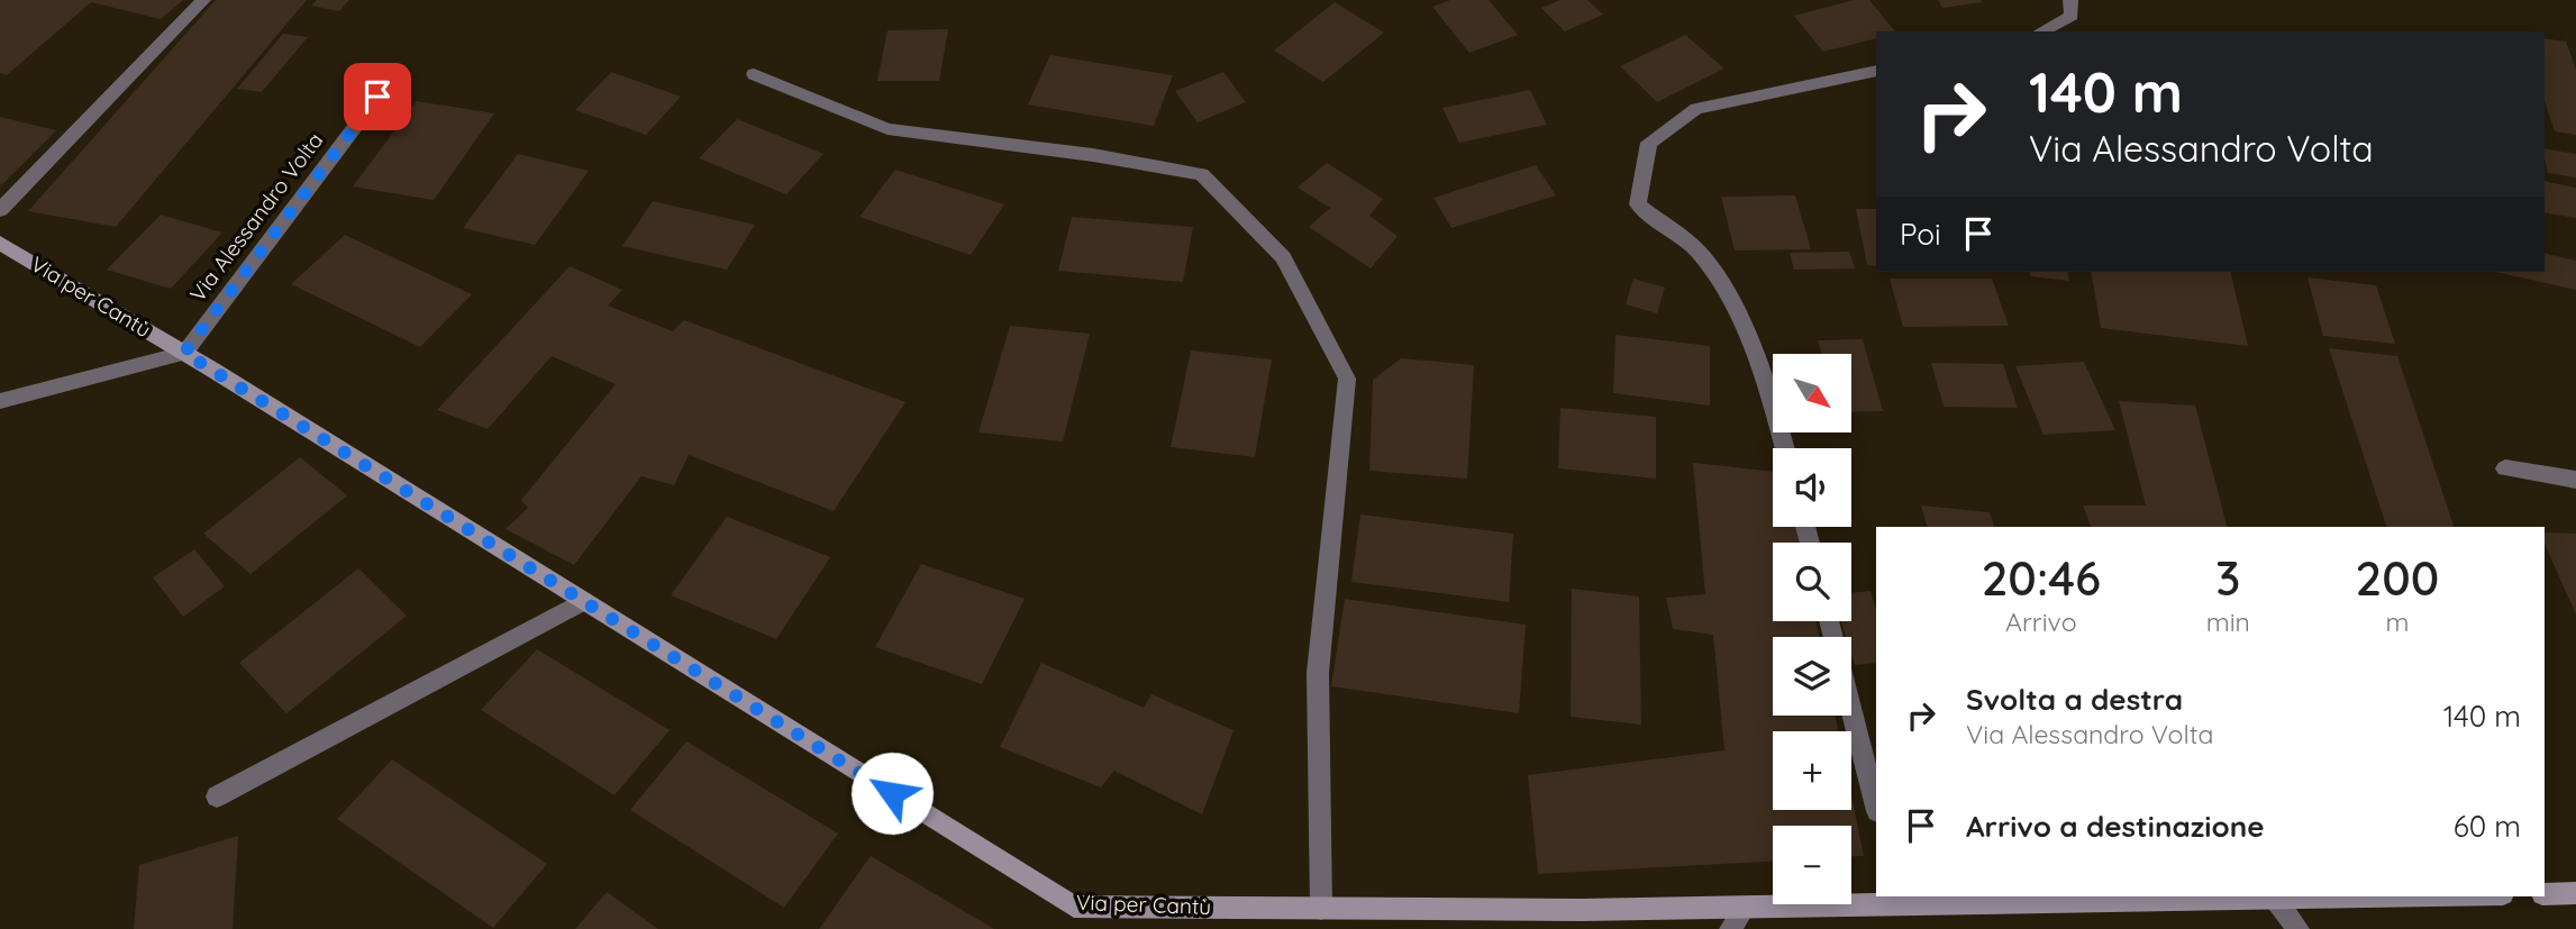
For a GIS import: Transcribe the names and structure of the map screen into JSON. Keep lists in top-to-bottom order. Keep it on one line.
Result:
{"streets":{"street":["Via Alessandro Volta","Via per Cantù"]},"crossings":[["Via Alessandro Volta","Via per Cantù"]],"north":"bottom right","page":{"turn":["140 m","Via Alessandro Volta"],"then":"Poi","map_buttons":["+","−"],"eta":["20:46","Arrivo","3","min","200","m"],"list":[{"name":"Svolta a destra","note":"Via Alessandro Volta","value":"140 m"},{"name":"Arrivo a destinazione","value":"60 m"}]}}
